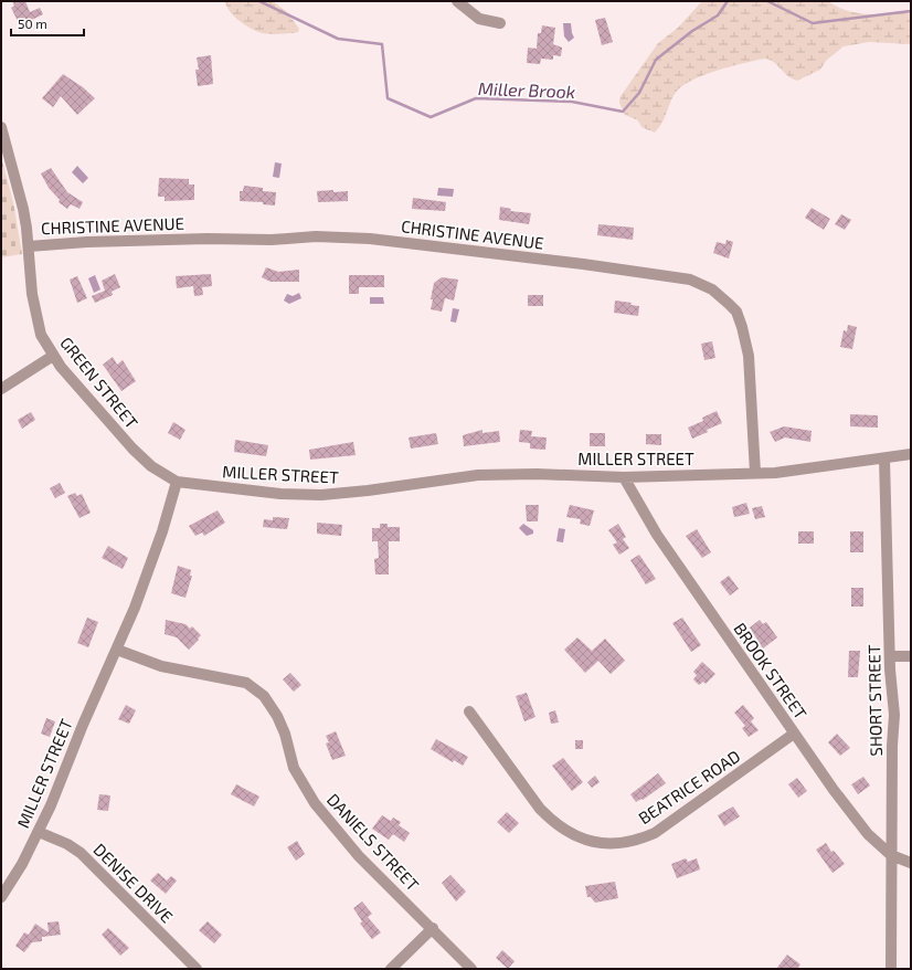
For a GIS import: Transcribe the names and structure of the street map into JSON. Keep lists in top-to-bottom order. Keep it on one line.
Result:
{"streets":{"street":["CHRISTINE AVENUE","GREEN STREET","MILLER STREET","BROOK STREET","SHORT STREET","BEATRICE ROAD","DANIELS STREET","DENISE DRIVE"]},"crossings":[["CHRISTINE AVENUE","GREEN STREET"],["CHRISTINE AVENUE","MILLER STREET"],["GREEN STREET","MILLER STREET"],["MILLER STREET","BROOK STREET"],["MILLER STREET","SHORT STREET"],["MILLER STREET","DANIELS STREET"],["MILLER STREET","DENISE DRIVE"],["BROOK STREET","SHORT STREET"],["BROOK STREET","BEATRICE ROAD"]],"water":["Miller Brook"],"scale_bar":"50 m"}
